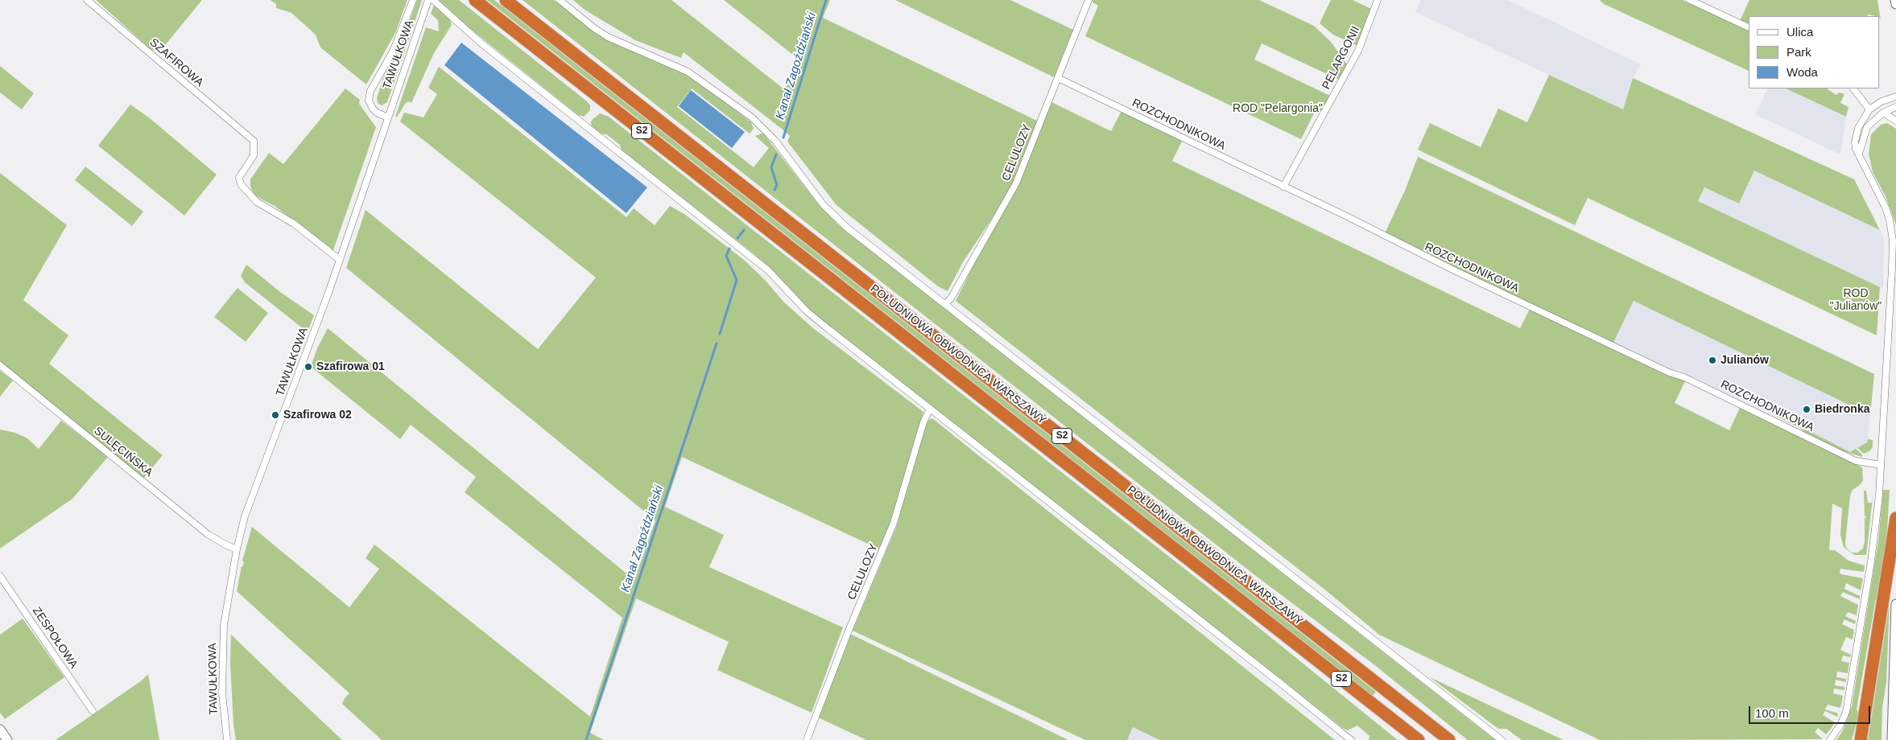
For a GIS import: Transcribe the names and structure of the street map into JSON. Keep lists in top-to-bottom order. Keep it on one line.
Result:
{"streets":{"highway":["S2","POŁUDNIOWA OBWODNICA WARSZAWY"],"street":["TAWUŁKOWA","PELARGONII","SZAFIROWA","ROZCHODNIKOWA","CELULOZY","SULĘCIŃSKA","ZESPOŁOWA"]},"crossings":[["TAWUŁKOWA","SZAFIROWA"],["TAWUŁKOWA","SULĘCIŃSKA"],["PELARGONII","ROZCHODNIKOWA"],["ROZCHODNIKOWA","CELULOZY"]],"water":["Kanał Zagoździański"],"parks":["ROD \"Pelargonia\"","ROD \"Julianów\""],"places":["Julianów","Szafirowa 01","Biedronka","Szafirowa 02"],"legend":["Ulica","Park","Woda"],"scale_bar":"100 m"}
